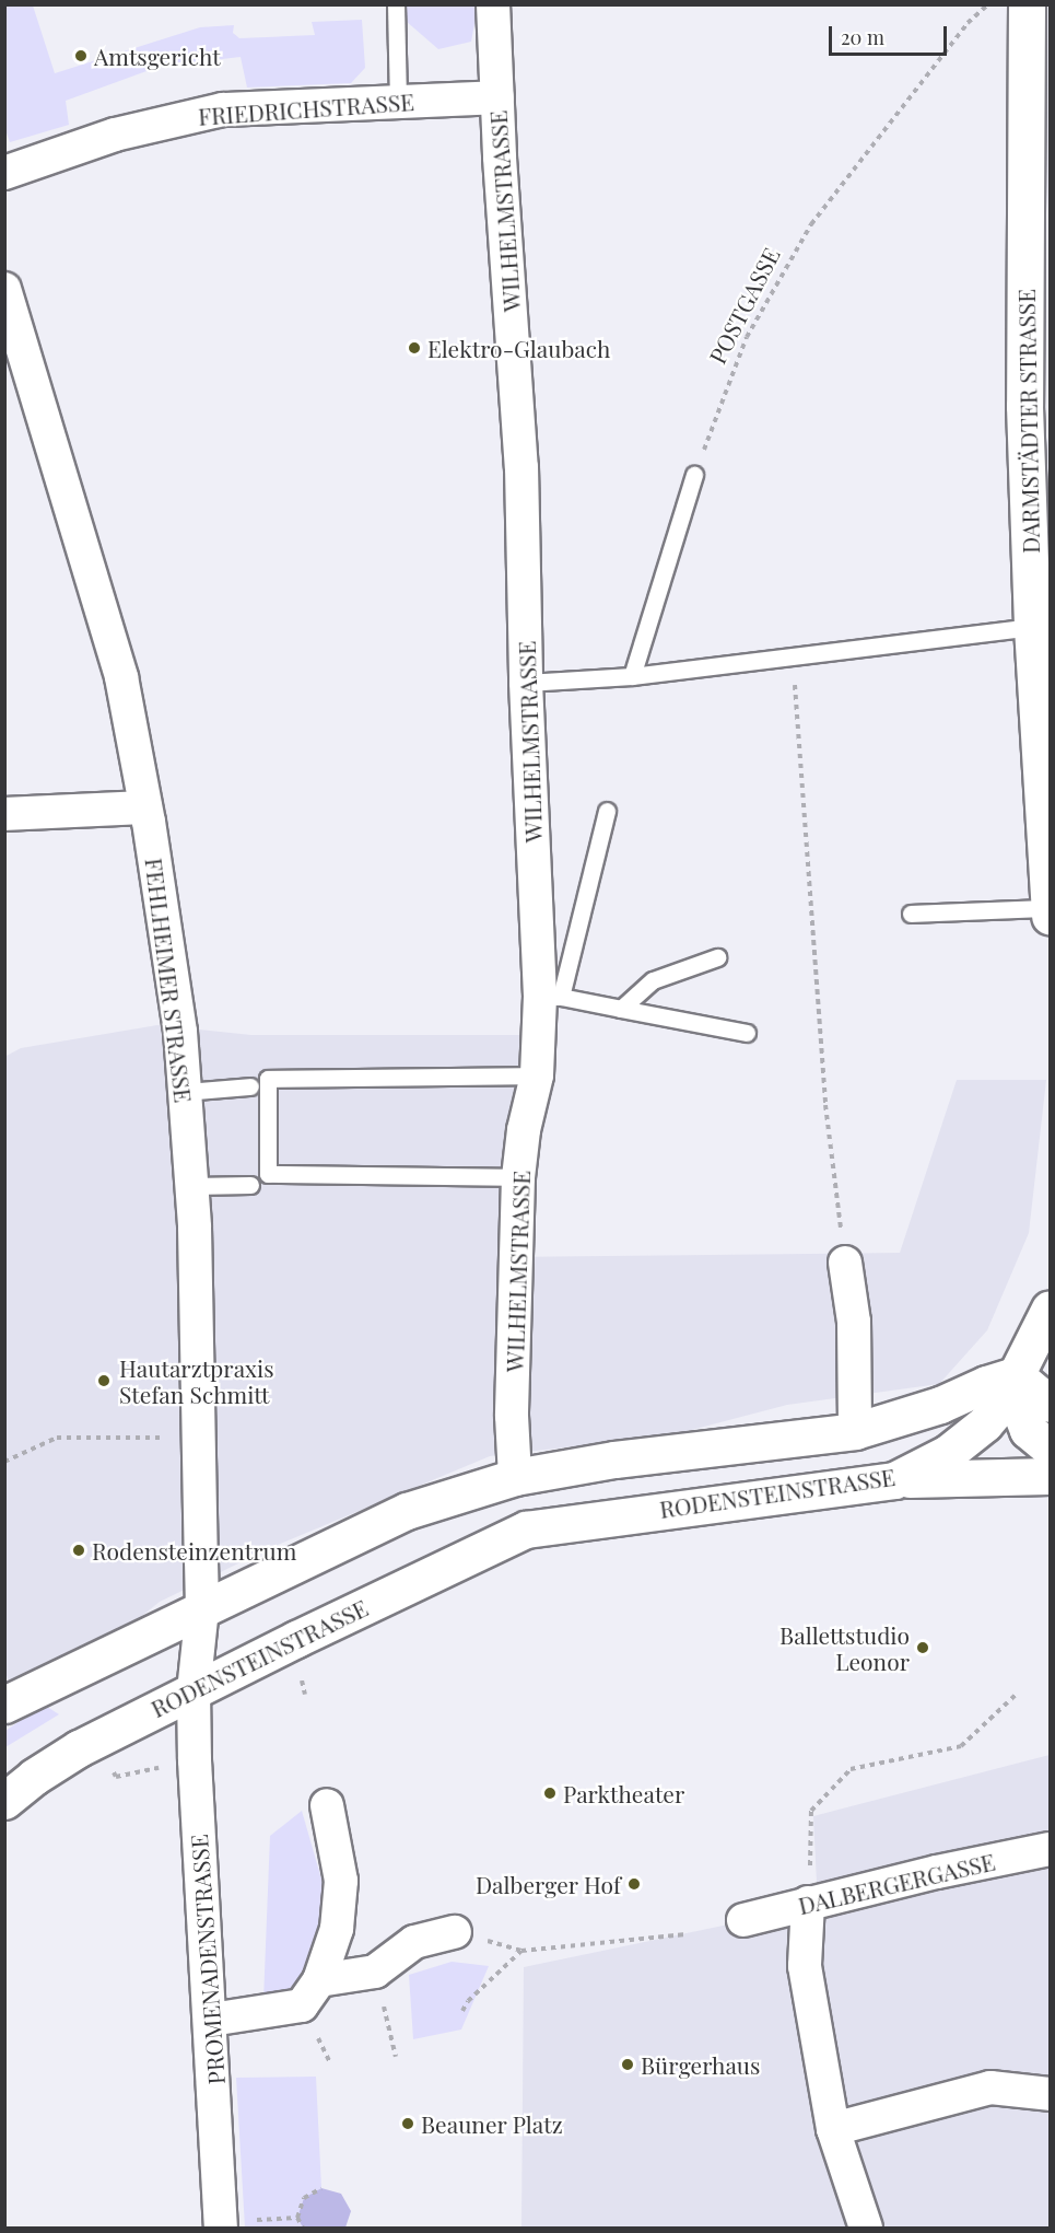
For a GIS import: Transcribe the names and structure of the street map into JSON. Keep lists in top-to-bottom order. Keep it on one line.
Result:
{"streets":{"main road":["DARMSTÄDTER STRASSE","RODENSTEINSTRASSE"],"street":["FRIEDRICHSTRASSE","WILHELMSTRASSE","FEHLHEIMER STRASSE","DALBERGERGASSE","PROMENADENSTRASSE"],"path":["POSTGASSE"]},"crossings":[["FRIEDRICHSTRASSE","WILHELMSTRASSE"],["FEHLHEIMER STRASSE","RODENSTEINSTRASSE"],["FEHLHEIMER STRASSE","PROMENADENSTRASSE"],["RODENSTEINSTRASSE","PROMENADENSTRASSE"]],"places":["Amtsgericht","Elektro-Glaubach","Hautarztpraxis Stefan Schmitt","Rodensteinzentrum","Ballettstudio Leonor","Parktheater","Dalberger Hof","Bürgerhaus","Beauner Platz"],"scale_bar":"20 m"}
